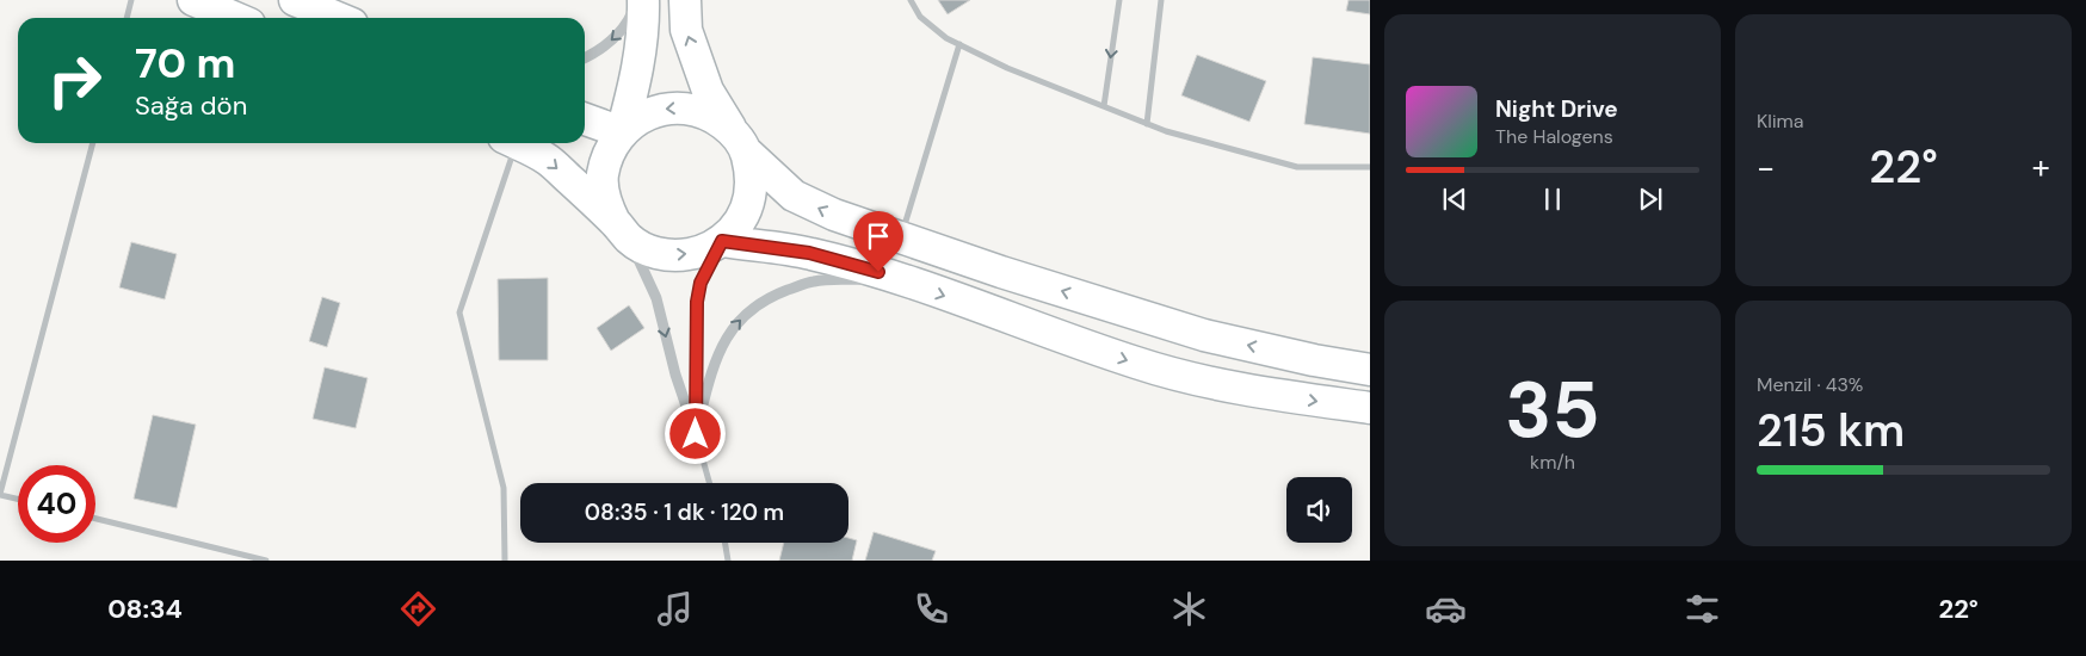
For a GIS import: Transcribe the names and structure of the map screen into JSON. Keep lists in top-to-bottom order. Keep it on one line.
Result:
{"page":{"tile":["Klima",["35","km/h"],["Menzil · 43%","215 km"]],"turn":["70 m","Sağa dön"],"song":["Night Drive","The Halogens"],"heat":["−","22°","+"],"limit":"40","trip":"08:35 · 1 dk · 120 m","tabs":["08:34","22°"]}}
